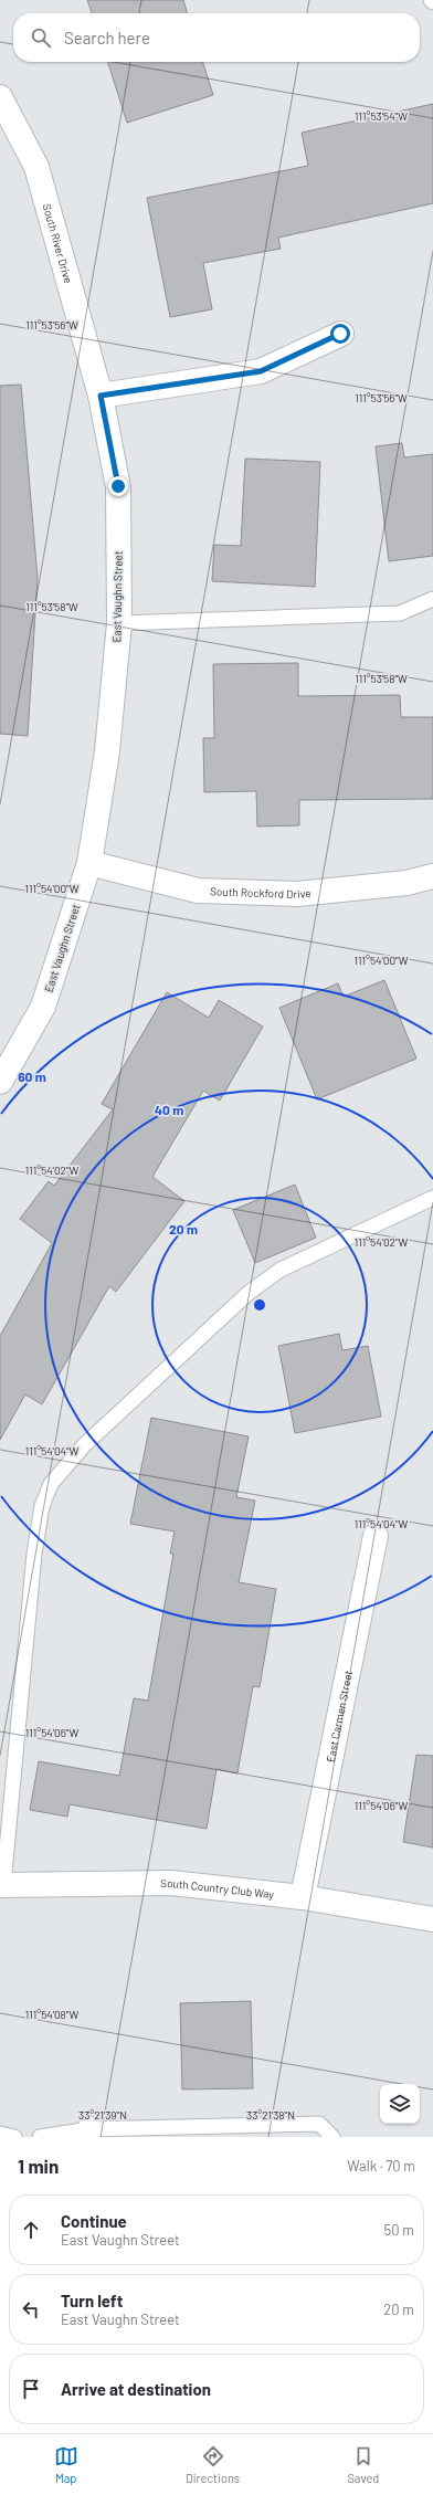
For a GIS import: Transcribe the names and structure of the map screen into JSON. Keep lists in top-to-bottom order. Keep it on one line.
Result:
{"streets":{"street":["South River Drive","East Vaughn Street","South Rockford Drive","East Carmen Street","South Country Club Way"]},"crossings":[["South River Drive","East Vaughn Street"],["East Vaughn Street","South Rockford Drive"],["East Carmen Street","South Country Club Way"]],"page":{"search":"Search here","heading":["1 min","Walk · 70 m"],"list":[["Continue","East Vaughn Street","50 m"],["Turn left","East Vaughn Street","20 m"],"Arrive at destination"],"nav":["Map","Directions","Saved"]},"coordinates":["111°53'54\"W","111°53'56\"W","111°53'58\"W","111°54'00\"W","111°54'02\"W","111°54'04\"W","111°54'06\"W","111°54'08\"W","33°21'39\"N","33°21'38\"N"],"rings":["60 m","40 m","20 m"]}
